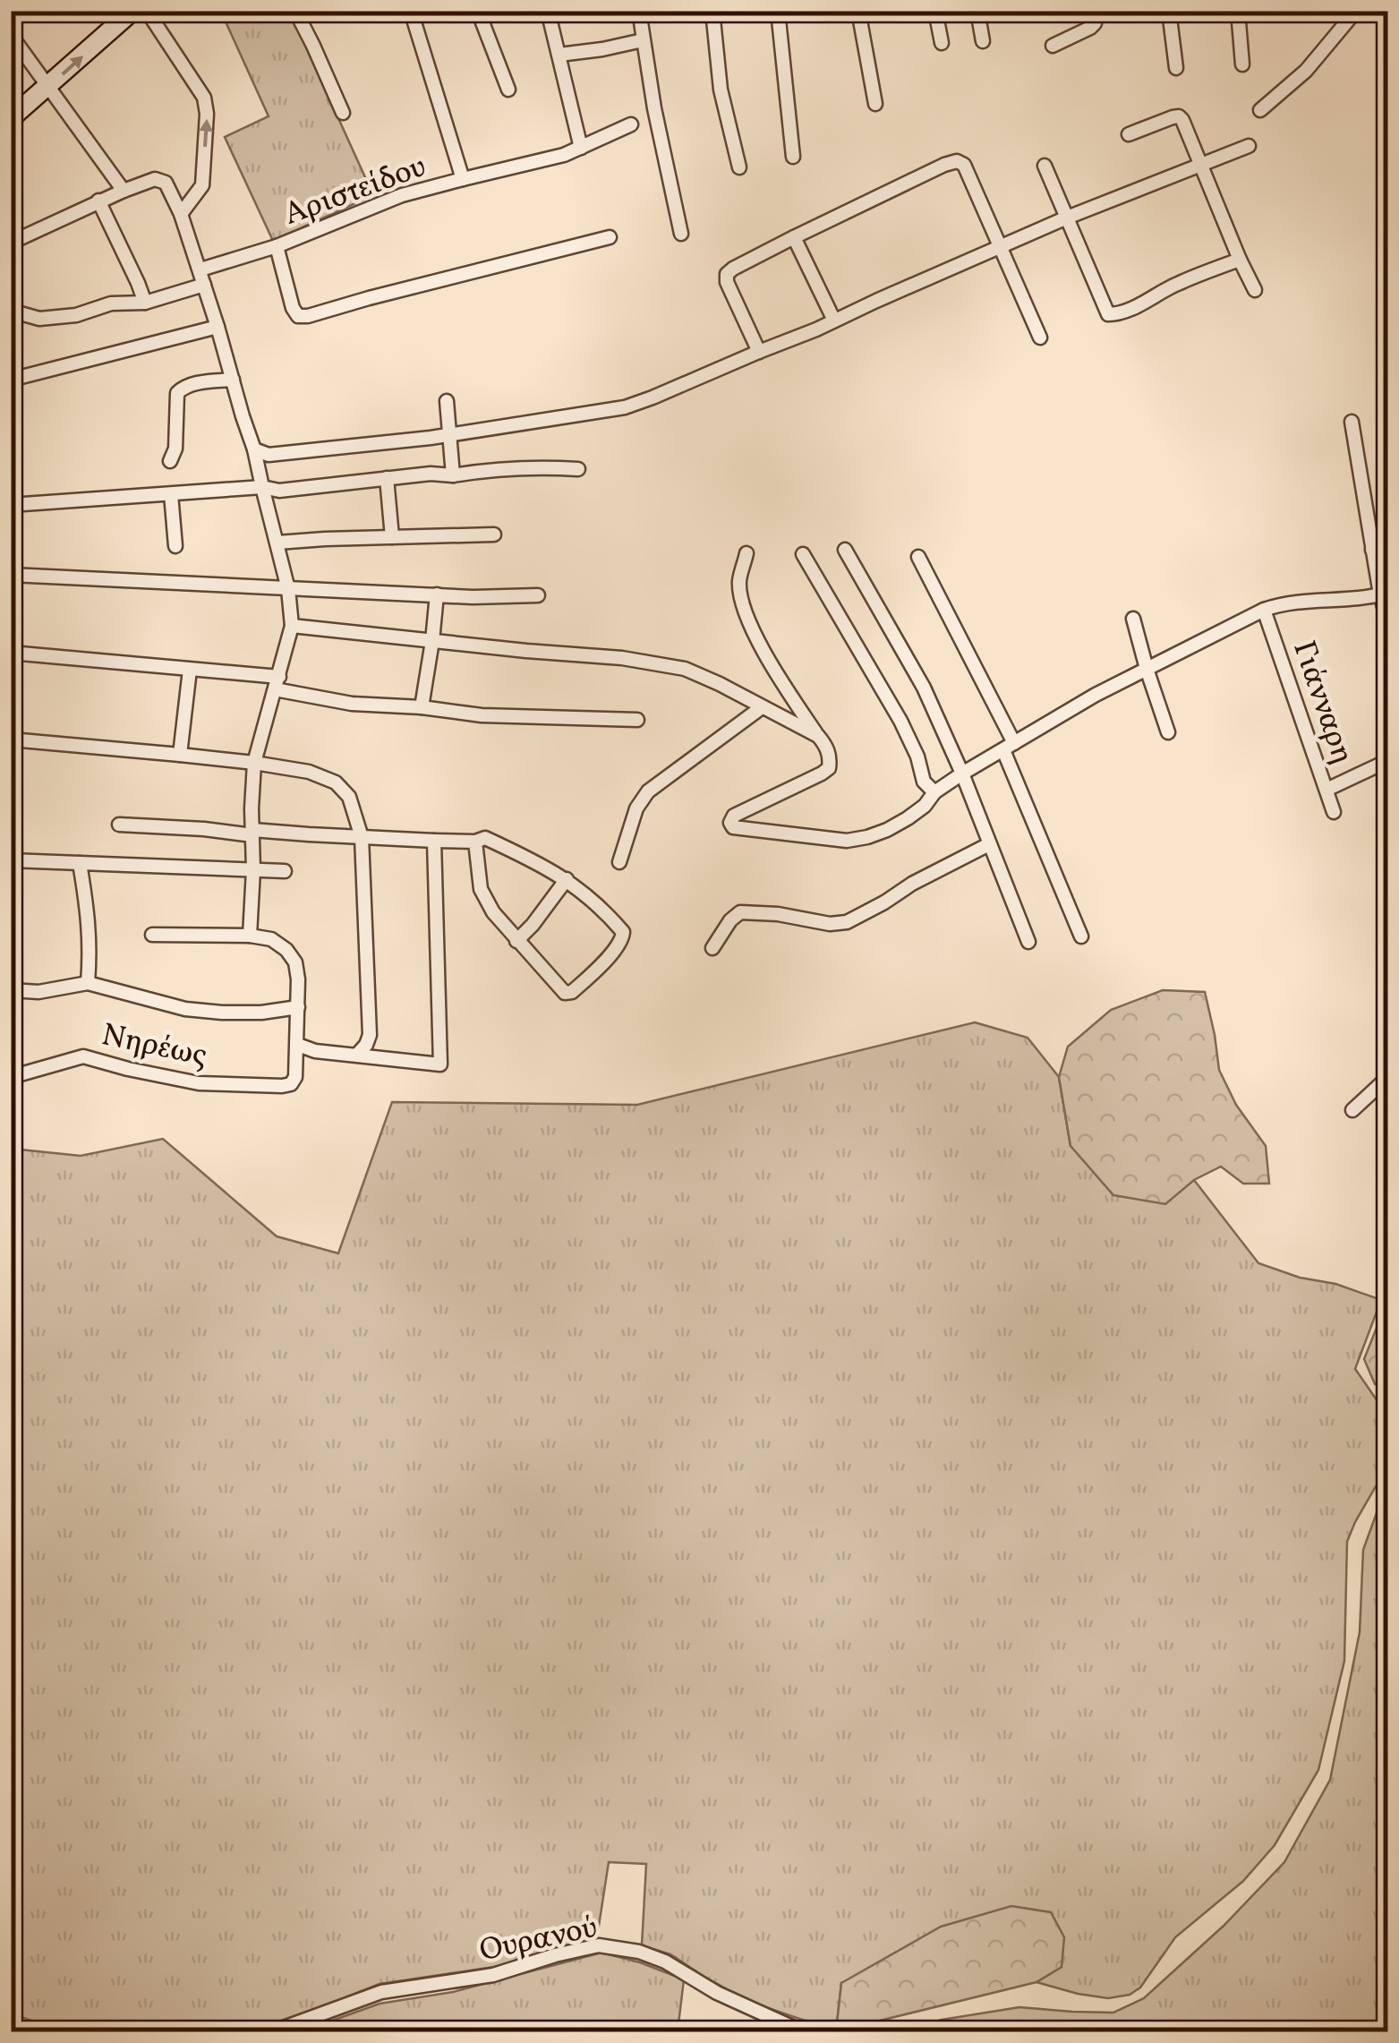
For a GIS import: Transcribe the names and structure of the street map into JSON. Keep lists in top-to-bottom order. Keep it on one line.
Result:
{"streets":{"street":["Αριστείδου","Γιάνναρη","Νηρέως","Ουρανού"]}}
